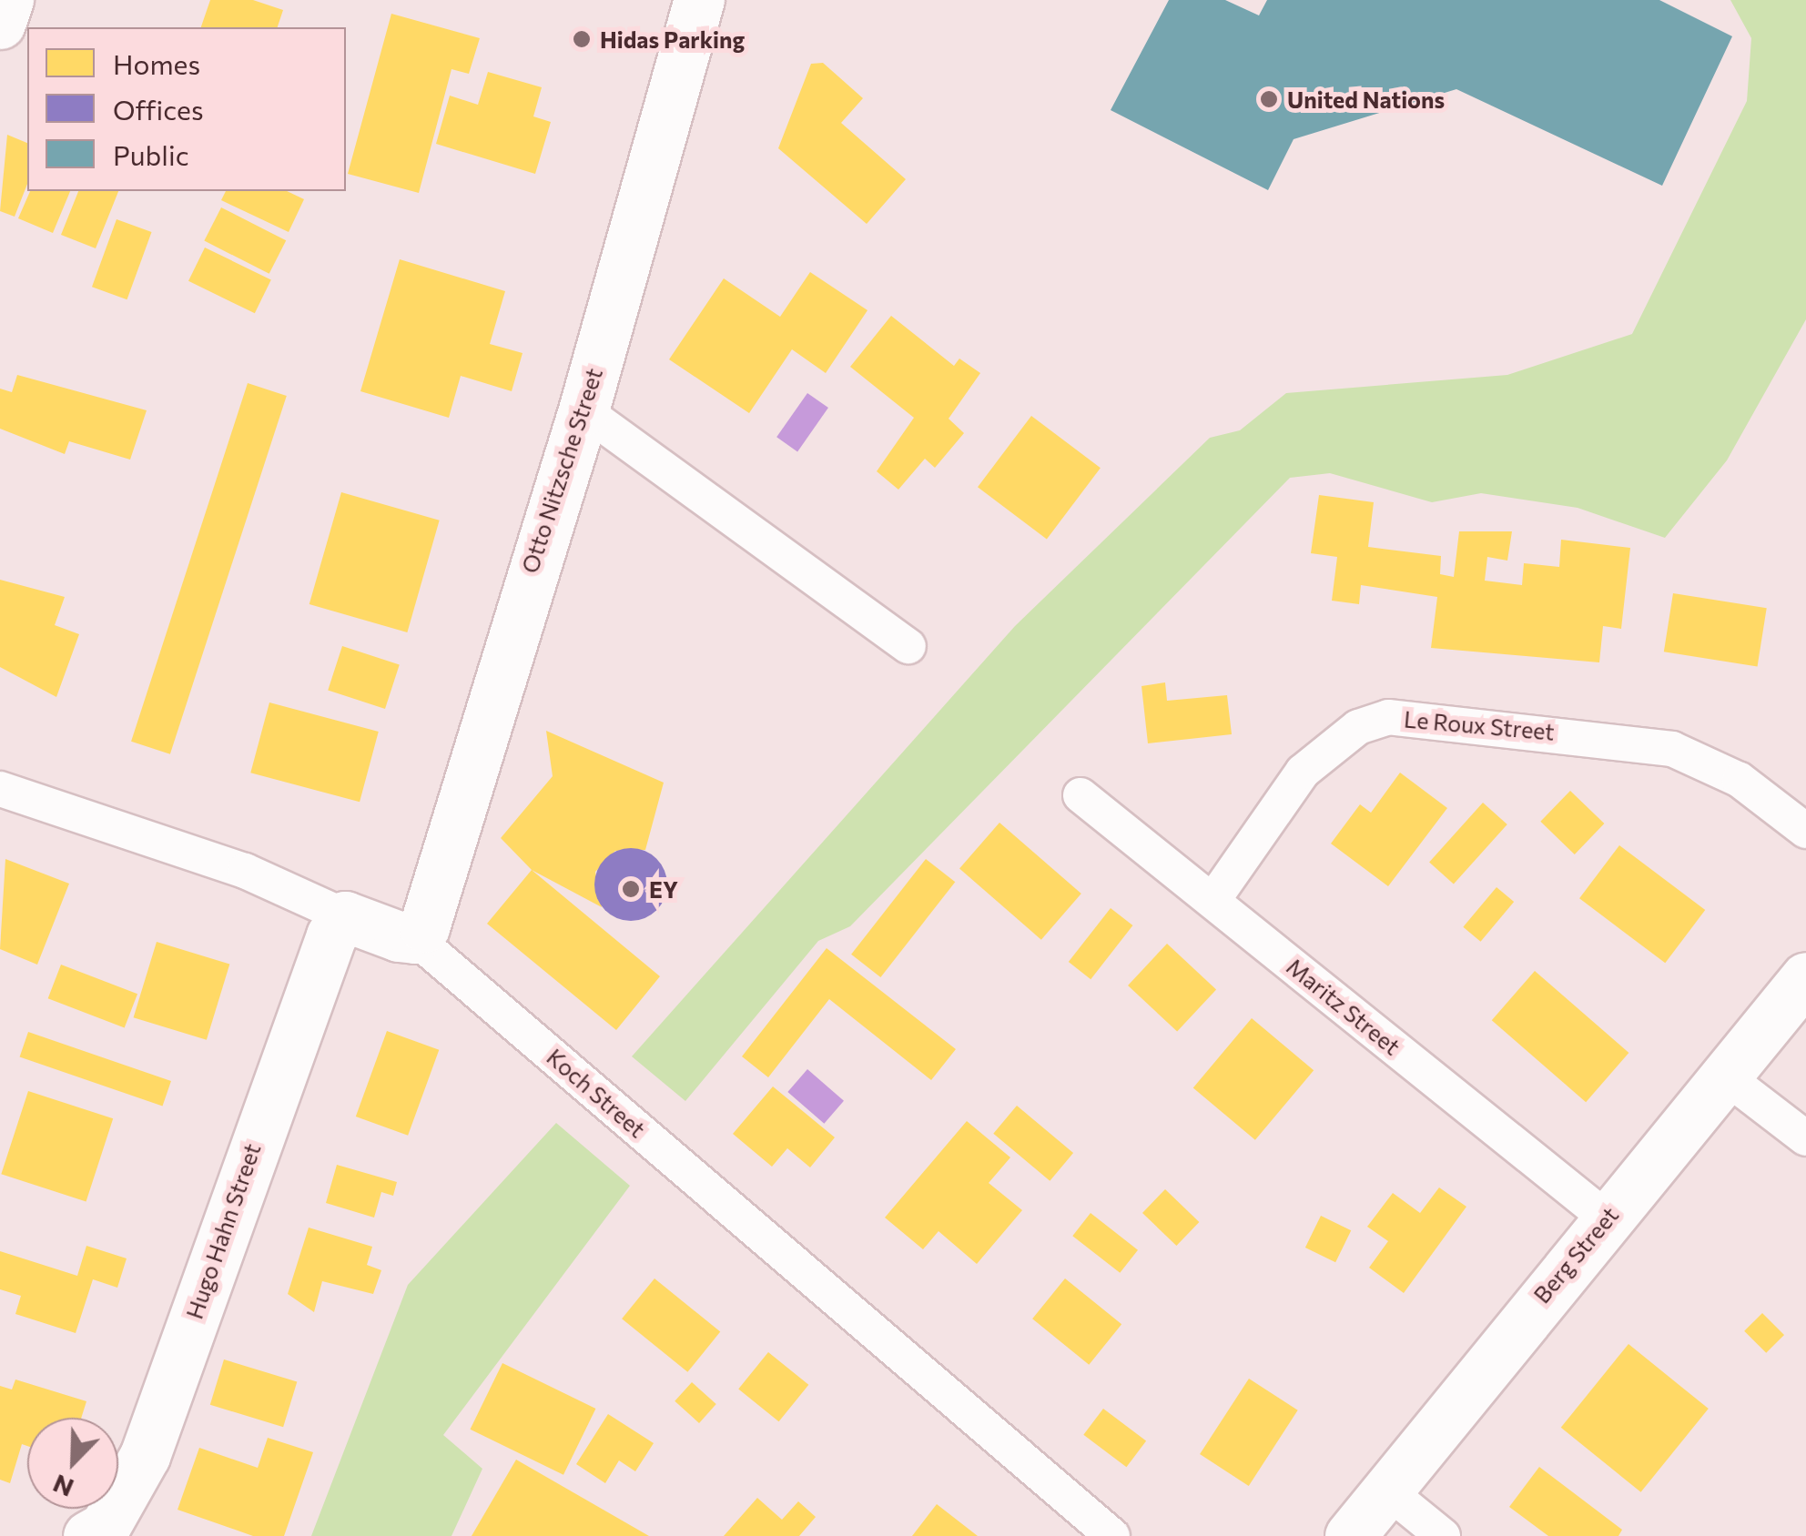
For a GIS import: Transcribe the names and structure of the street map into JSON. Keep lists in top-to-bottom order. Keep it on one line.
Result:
{"streets":{"street":["Otto Nitzsche Street","Le Roux Street","Maritz Street","Koch Street","Hugo Hahn Street","Berg Street"]},"crossings":[["Otto Nitzsche Street","Koch Street"],["Le Roux Street","Maritz Street"],["Maritz Street","Berg Street"],["Koch Street","Hugo Hahn Street"]],"places":["Hidas Parking","United Nations","EY"],"legend":["Homes","Offices","Public"],"north":"bottom left"}
